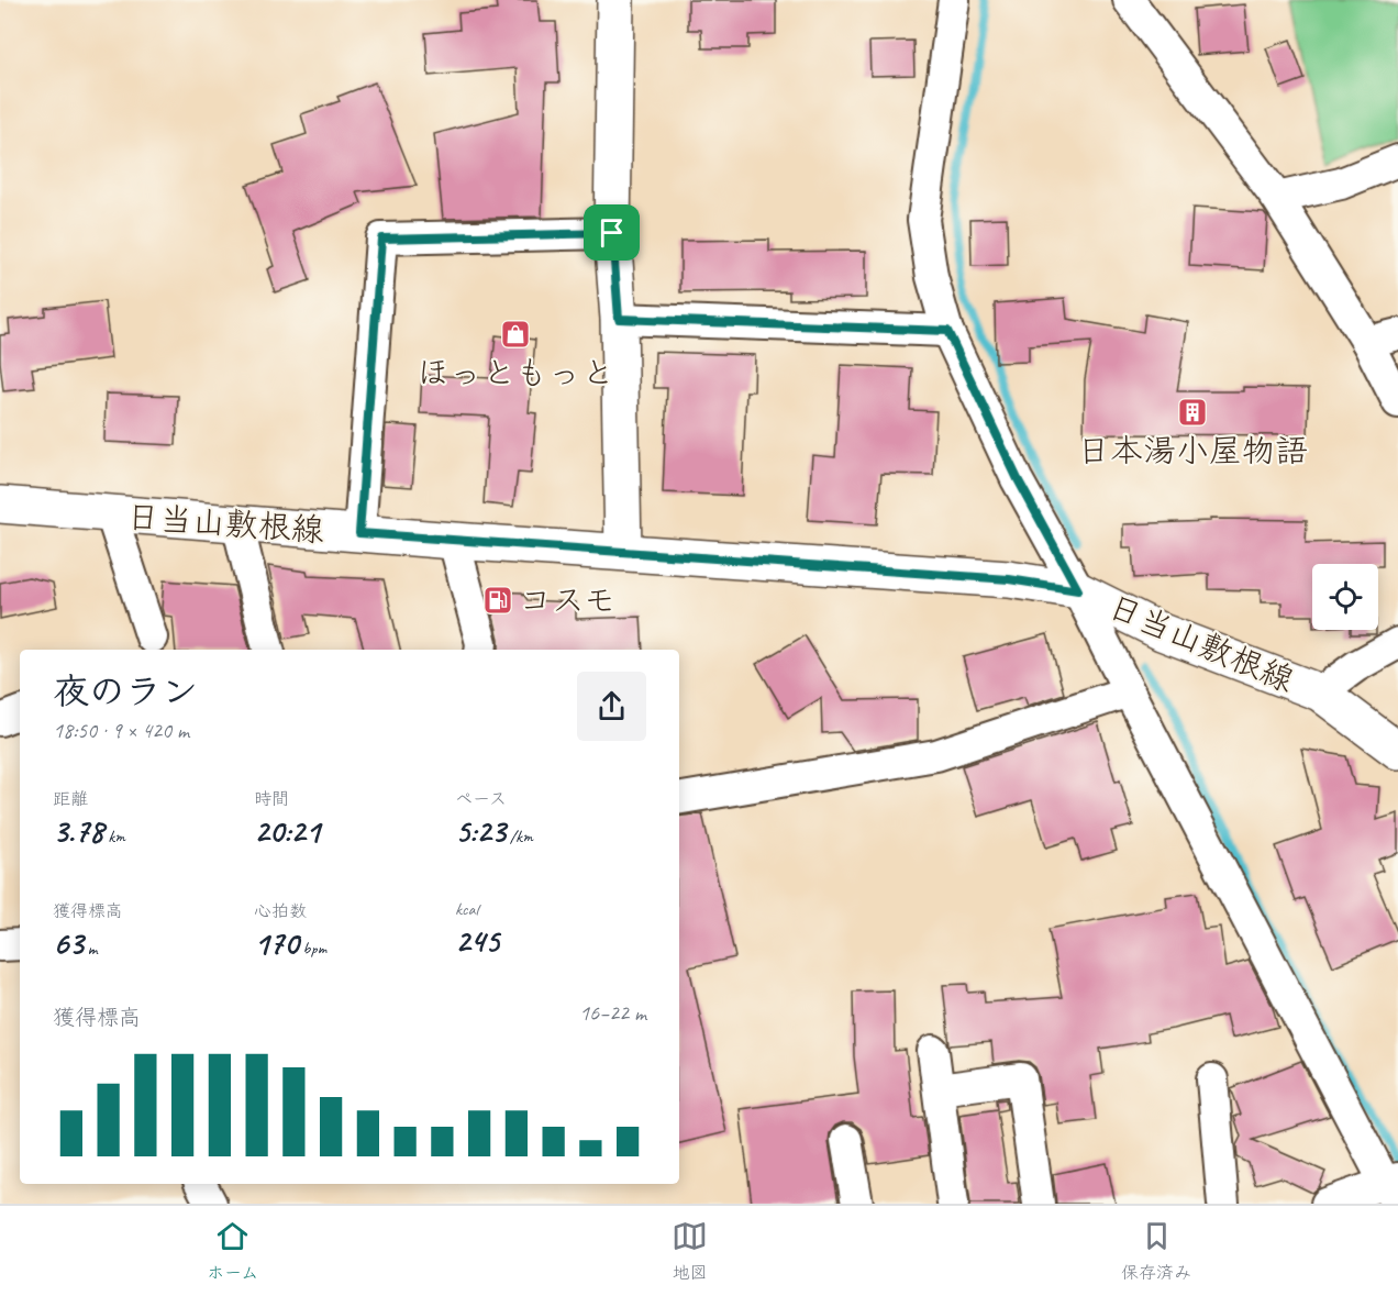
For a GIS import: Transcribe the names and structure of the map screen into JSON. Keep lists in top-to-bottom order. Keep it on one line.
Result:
{"streets":{"main road":["日当山敷根線"]},"places":{"shop":["ほっともっと"],"building":["日本湯小屋物語"],"fuel station":["コスモ"]},"page":{"heading":["夜のラン","18:50 · 9 × 420 m"],"stats":[["距離","3.78 km"],["時間","20:21"],["ペース","5:23 /km"],["獲得標高","63 m"],["心拍数","170 bpm"],["kcal","245"]],"chart":["獲得標高","16–22 m"],"tabs":["ホーム","地図","保存済み"]}}
